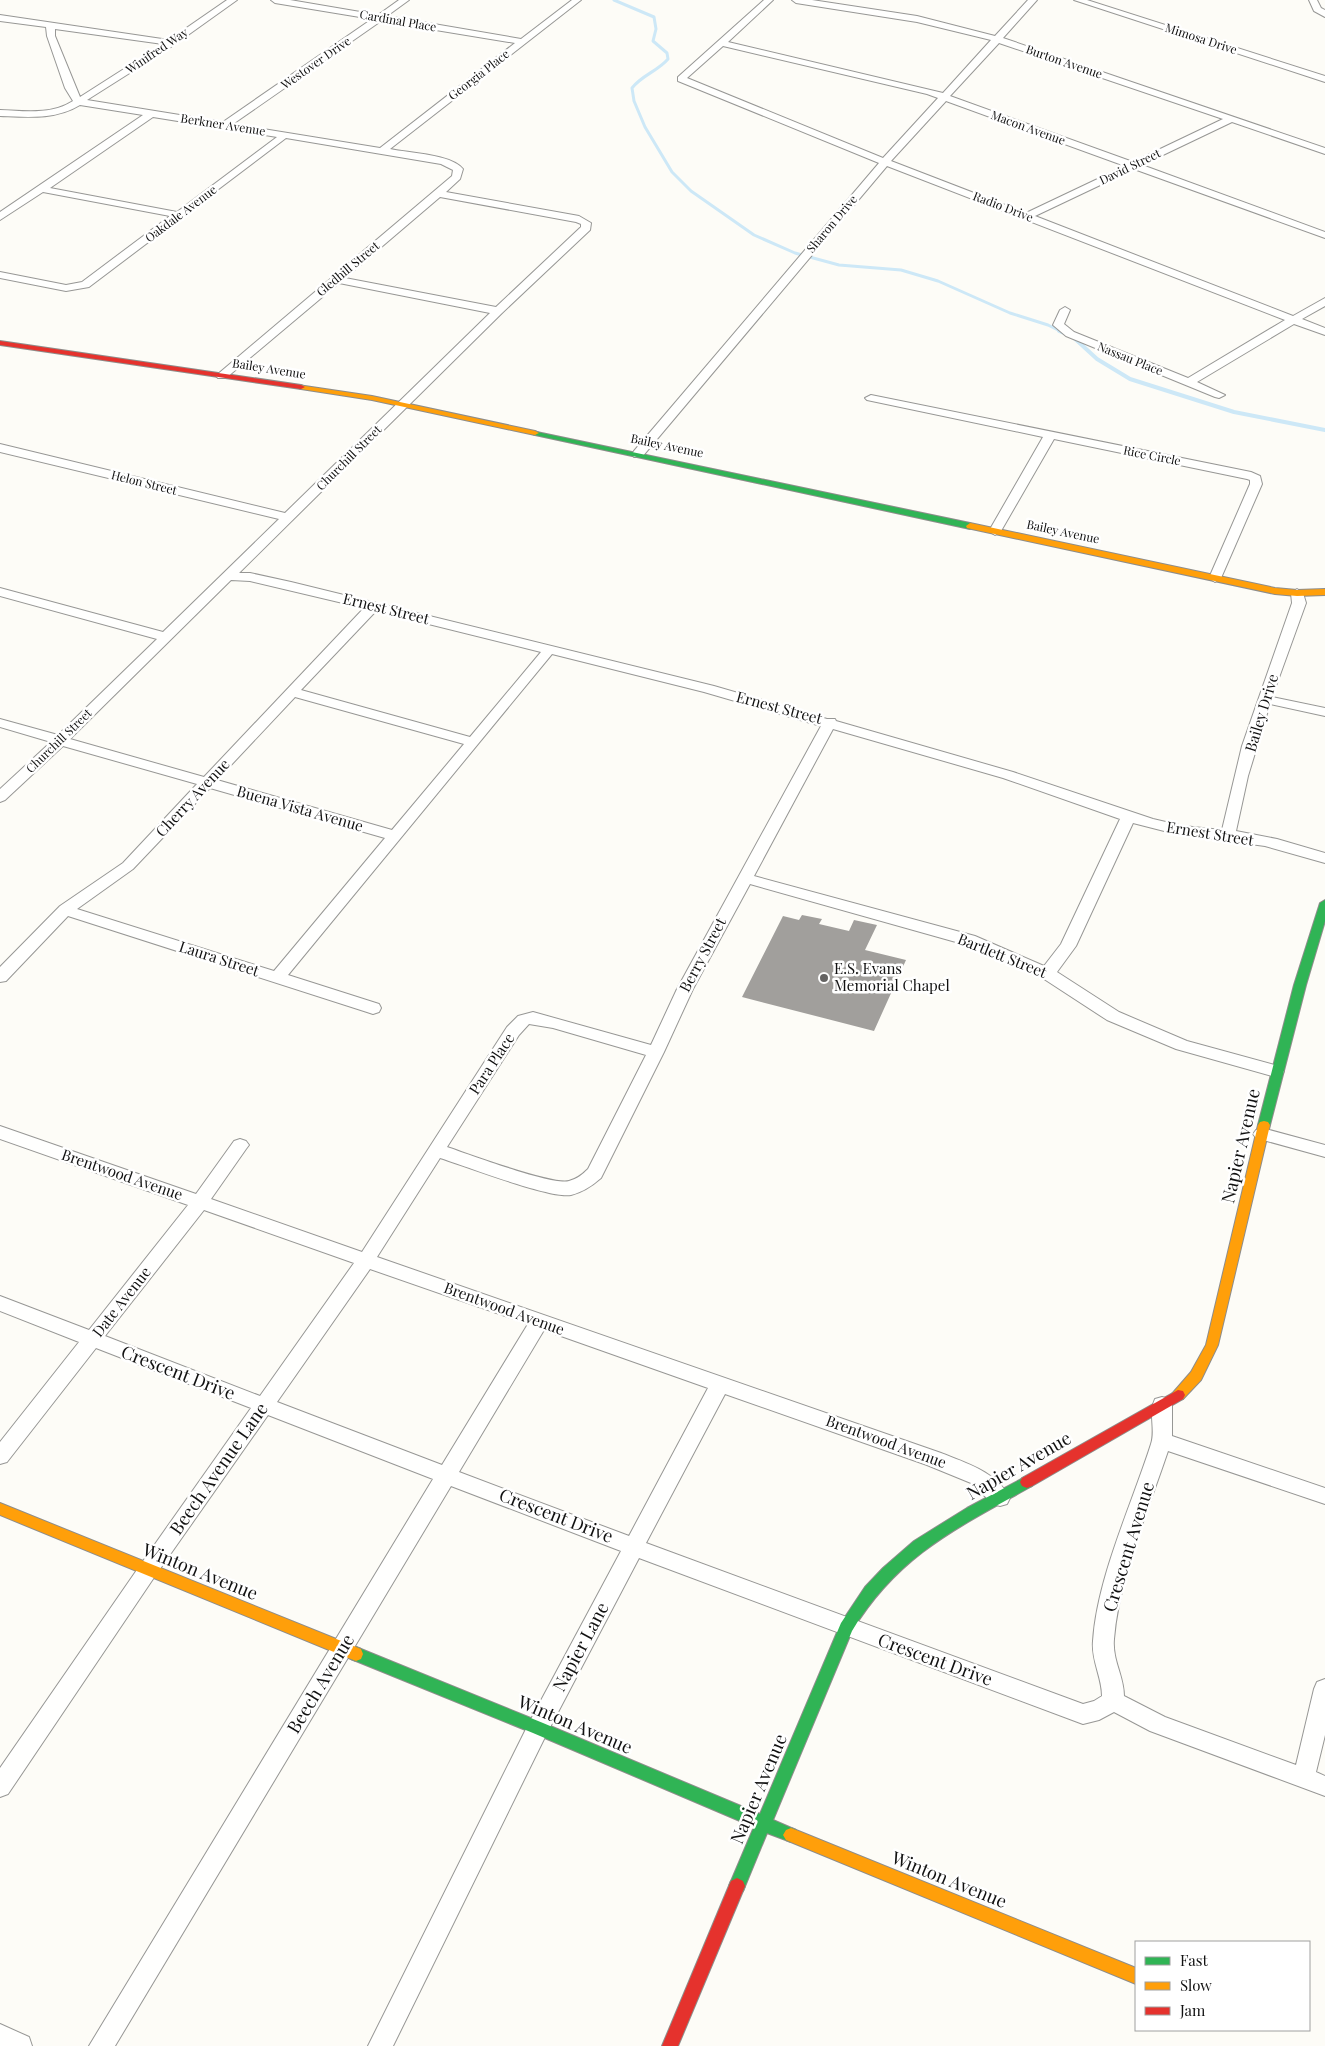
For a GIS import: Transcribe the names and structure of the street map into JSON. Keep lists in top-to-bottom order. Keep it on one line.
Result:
{"streets":{"street":["Cardinal Place","Mimosa Drive","Winifred Way","Burton Avenue","Westover Drive","Georgia Place","Berkner Avenue","Macon Avenue","David Street","Radio Drive","Oakdale Avenue","Sharon Drive","Gledhill Street","Nassau Place","Bailey Avenue","Rice Circle","Churchill Street","Helon Street","Ernest Street","Bailey Drive","Cherry Avenue","Buena Vista Avenue","Berry Street","Bartlett Street","Laura Street","Para Place","Napier Avenue","Brentwood Avenue","Date Avenue","Crescent Drive","Beech Avenue Lane","Crescent Avenue","Winton Avenue","Napier Lane","Beech Avenue"]},"crossings":[["Cardinal Place","Westover Drive"],["Cardinal Place","Georgia Place"],["Winifred Way","Berkner Avenue"],["Burton Avenue","David Street"],["Burton Avenue","Sharon Drive"],["Westover Drive","Berkner Avenue"],["Georgia Place","Berkner Avenue"],["Berkner Avenue","Oakdale Avenue"],["Berkner Avenue","Gledhill Street"],["Macon Avenue","David Street"],["Macon Avenue","Radio Drive"],["Macon Avenue","Sharon Drive"],["David Street","Radio Drive"],["Radio Drive","Sharon Drive"],["Sharon Drive","Bailey Avenue"],["Gledhill Street","Bailey Avenue"],["Gledhill Street","Churchill Street"],["Bailey Avenue","Rice Circle"],["Bailey Avenue","Churchill Street"],["Bailey Avenue","Bailey Drive"],["Churchill Street","Helon Street"],["Churchill Street","Ernest Street"],["Churchill Street","Buena Vista Avenue"],["Ernest Street","Bailey Drive"],["Ernest Street","Cherry Avenue"],["Ernest Street","Berry Street"],["Cherry Avenue","Buena Vista Avenue"],["Cherry Avenue","Laura Street"],["Berry Street","Bartlett Street"],["Berry Street","Para Place"],["Berry Street","Beech Avenue Lane"],["Bartlett Street","Napier Avenue"],["Para Place","Beech Avenue Lane"],["Napier Avenue","Brentwood Avenue"],["Napier Avenue","Crescent Drive"],["Napier Avenue","Crescent Avenue"],["Napier Avenue","Winton Avenue"],["Brentwood Avenue","Date Avenue"],["Brentwood Avenue","Beech Avenue Lane"],["Brentwood Avenue","Napier Lane"],["Brentwood Avenue","Beech Avenue"],["Date Avenue","Crescent Drive"],["Crescent Drive","Beech Avenue Lane"],["Crescent Drive","Crescent Avenue"],["Crescent Drive","Napier Lane"],["Crescent Drive","Beech Avenue"],["Beech Avenue Lane","Winton Avenue"],["Winton Avenue","Napier Lane"],["Winton Avenue","Beech Avenue"]],"places":["E.S. Evans Memorial Chapel"],"legend":["Fast","Slow","Jam"]}
